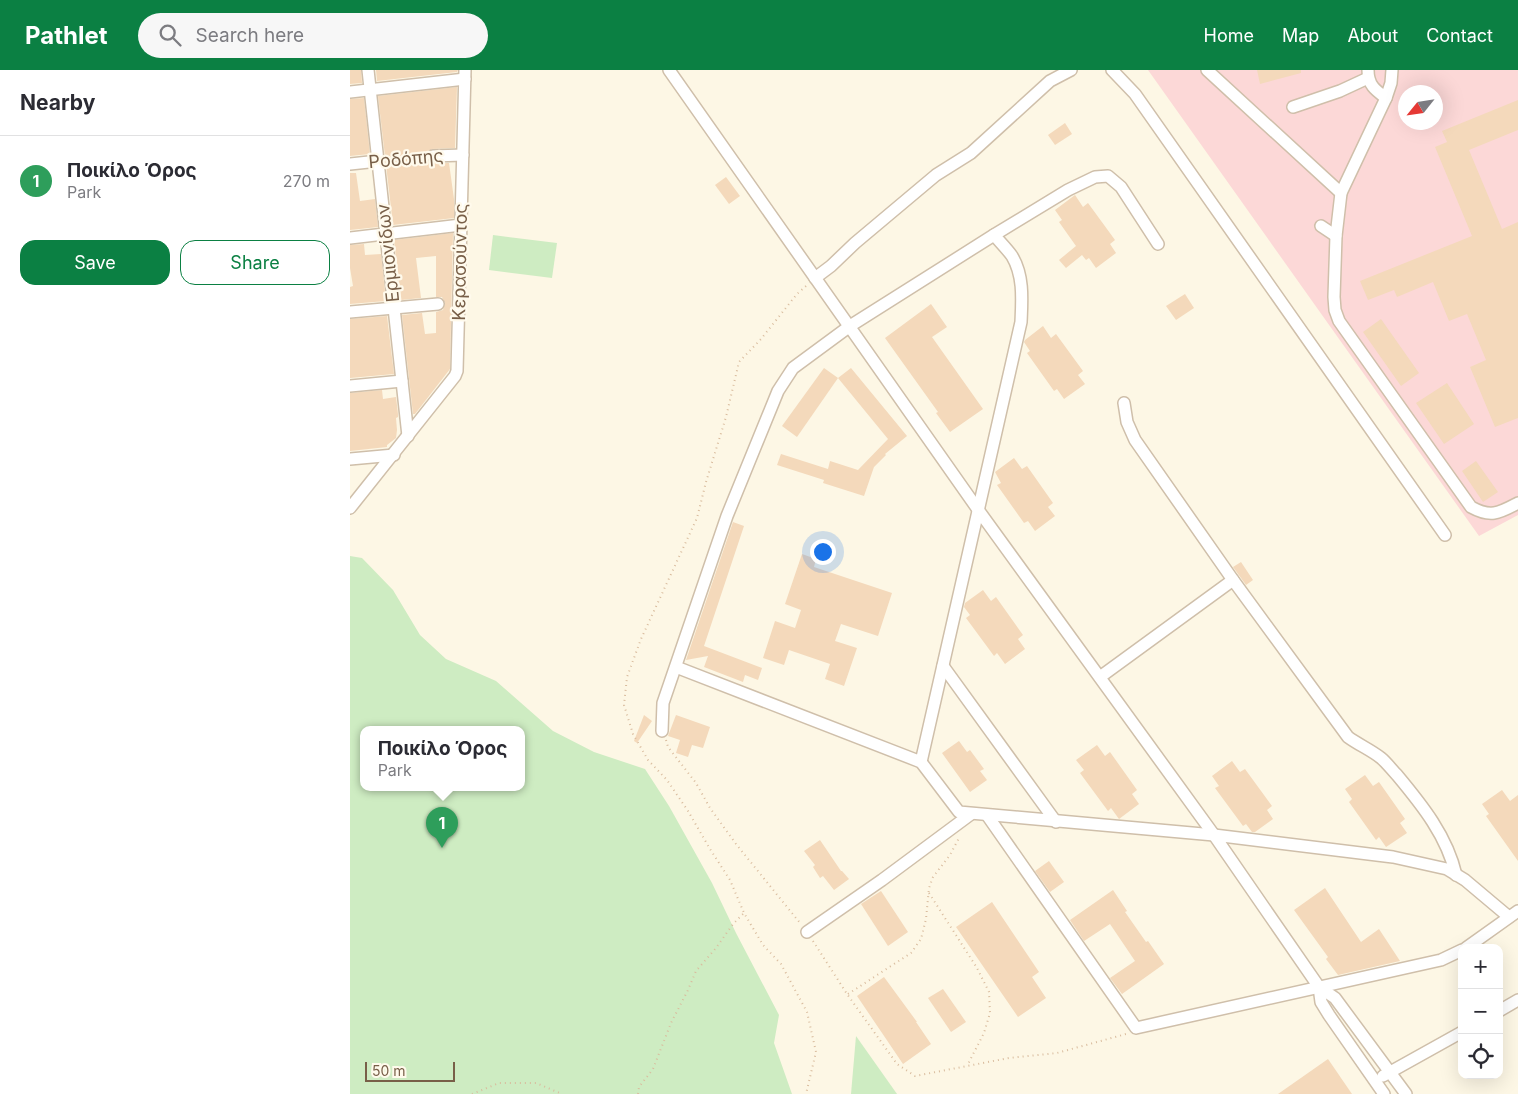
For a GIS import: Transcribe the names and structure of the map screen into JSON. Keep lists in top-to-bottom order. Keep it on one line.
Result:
{"streets":{"street":["Ροδόπης","Ερμιονίδων","Κερασούντος"]},"crossings":[["Ροδόπης","Ερμιονίδων"],["Ροδόπης","Κερασούντος"],["Ερμιονίδων","Κερασούντος"]],"scale_bar":"50 m","north":"bottom left","page":{"header":"Pathlet","search":"Search here","nav":["Home","Map","About","Contact"],"heading":"Nearby","list":[{"mark":"1","name":"Ποικίλο Όρος","note":"Park","value":"270 m"}],"buttons":["Save","Share"],"popup":["Ποικίλο Όρος","Park"],"pins":"1","map_buttons":["+","−"],"scale":"50 m"}}
